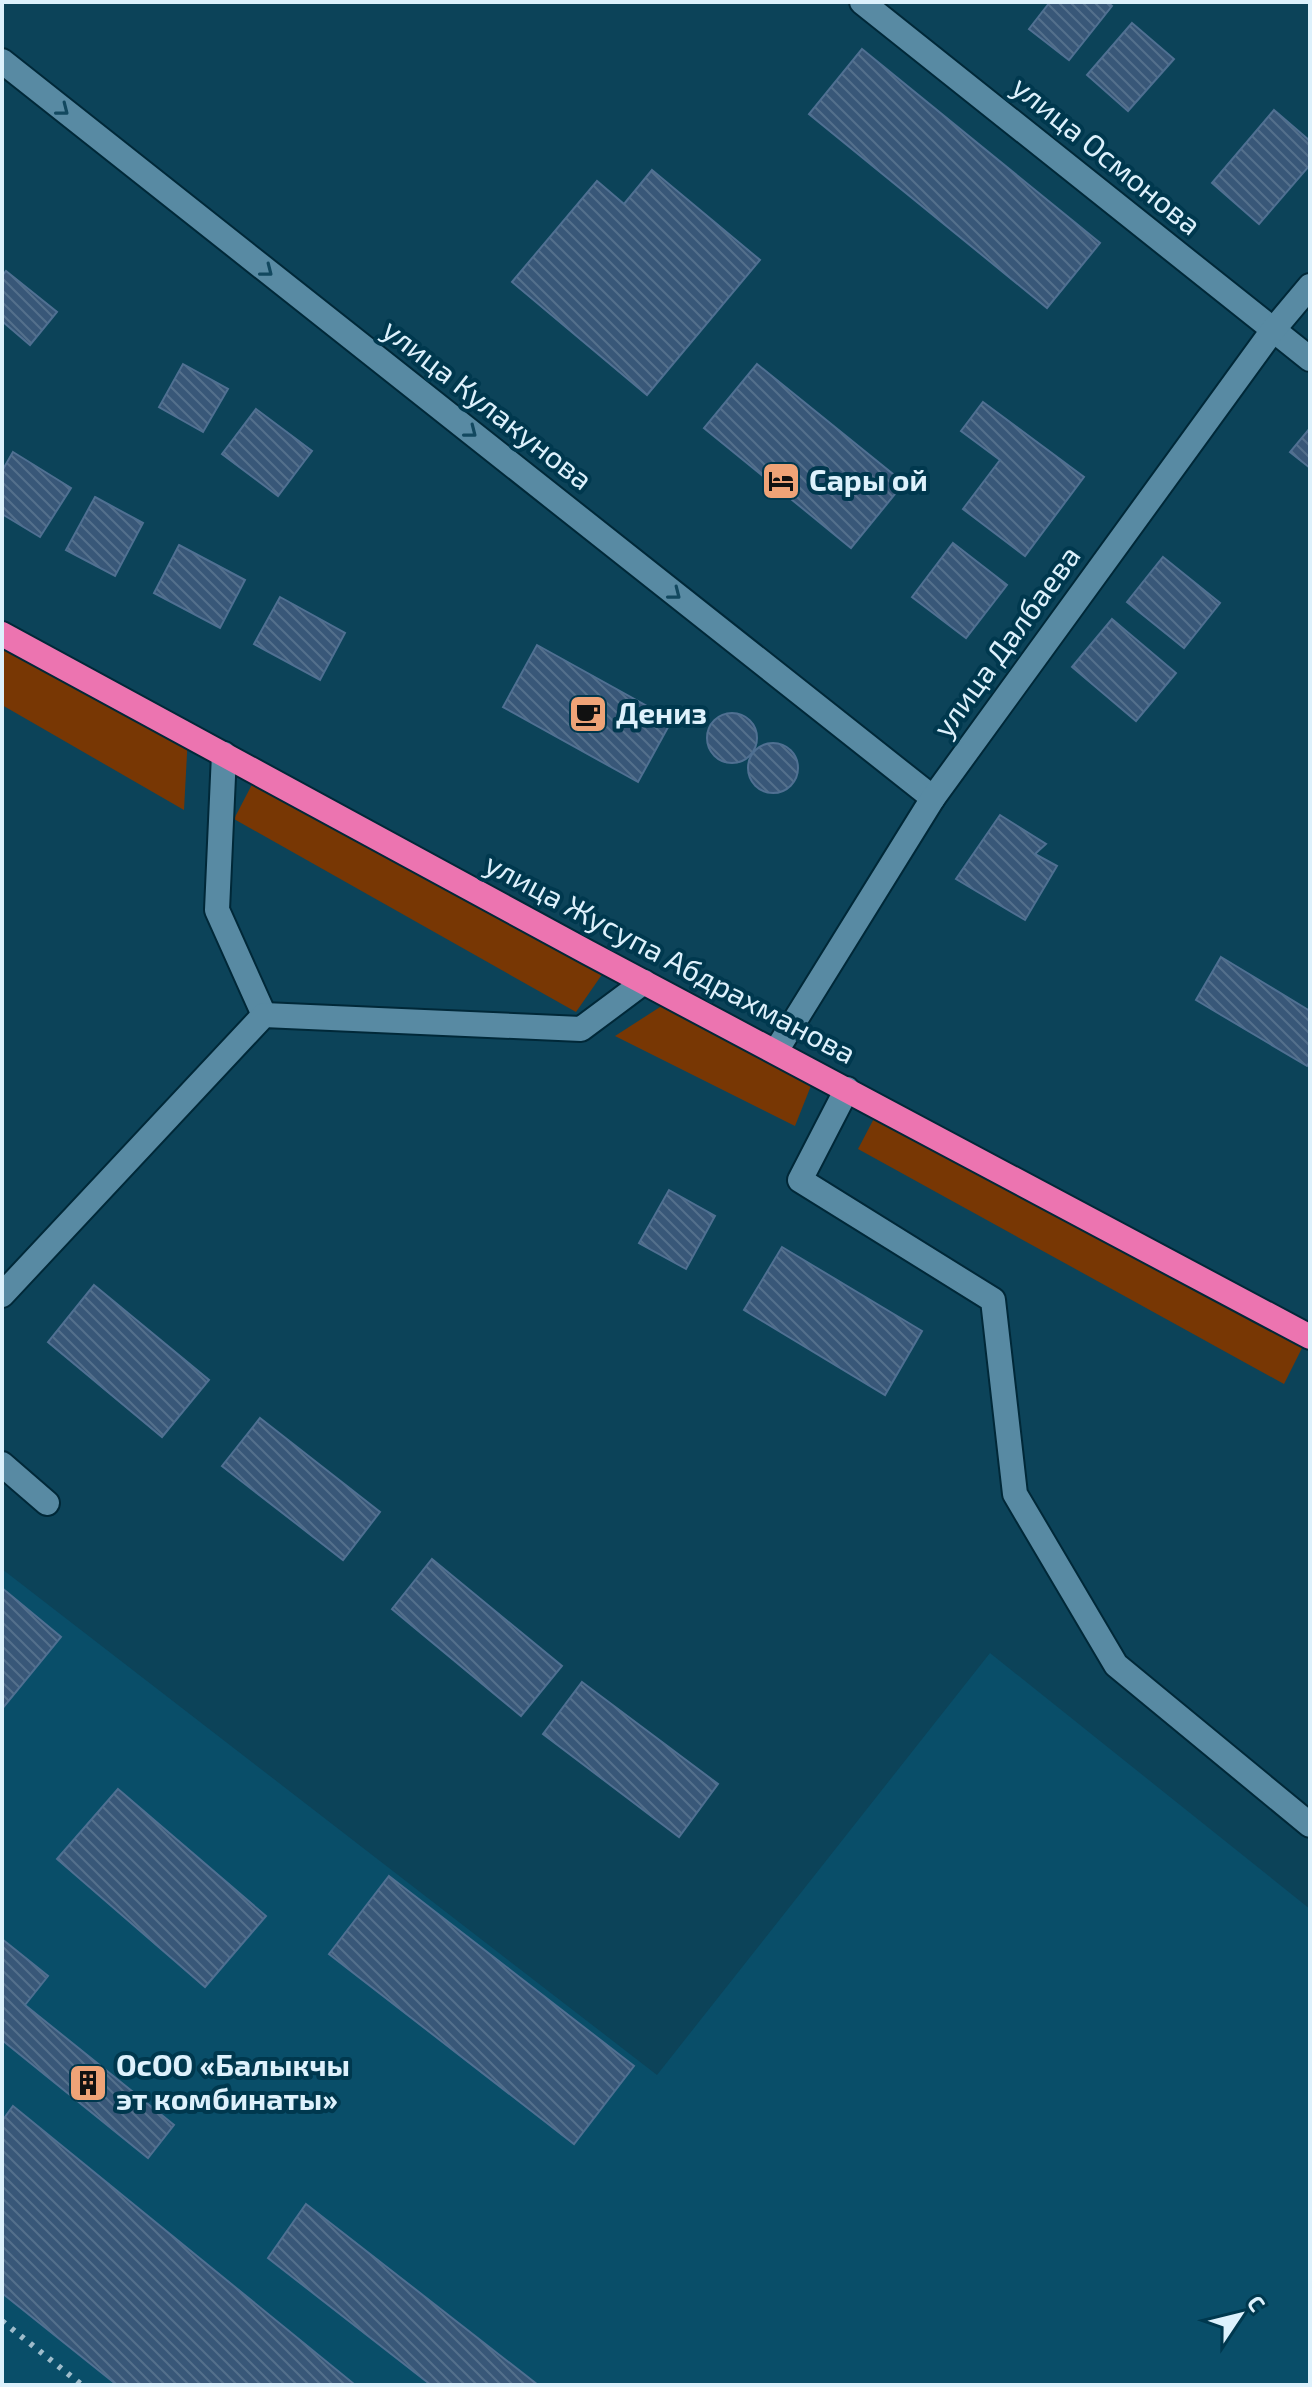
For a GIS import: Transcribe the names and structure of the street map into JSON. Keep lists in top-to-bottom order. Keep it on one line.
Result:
{"streets":{"highway":["улица Жусупа Абдрахманова"],"street":["улица Осмонова","улица Кулакунова","улица Далбаева"]},"crossings":[["улица Осмонова","улица Далбаева"],["улица Кулакунова","улица Далбаева"],["улица Далбаева","улица Жусупа Абдрахманова"]],"one_way":["улица Кулакунова"],"places":{"hotel":["Сары ой"],"cafe":["Дениз"],"building":["ОсОО «Балыкчы эт комбинаты»"]},"north":"top right"}
